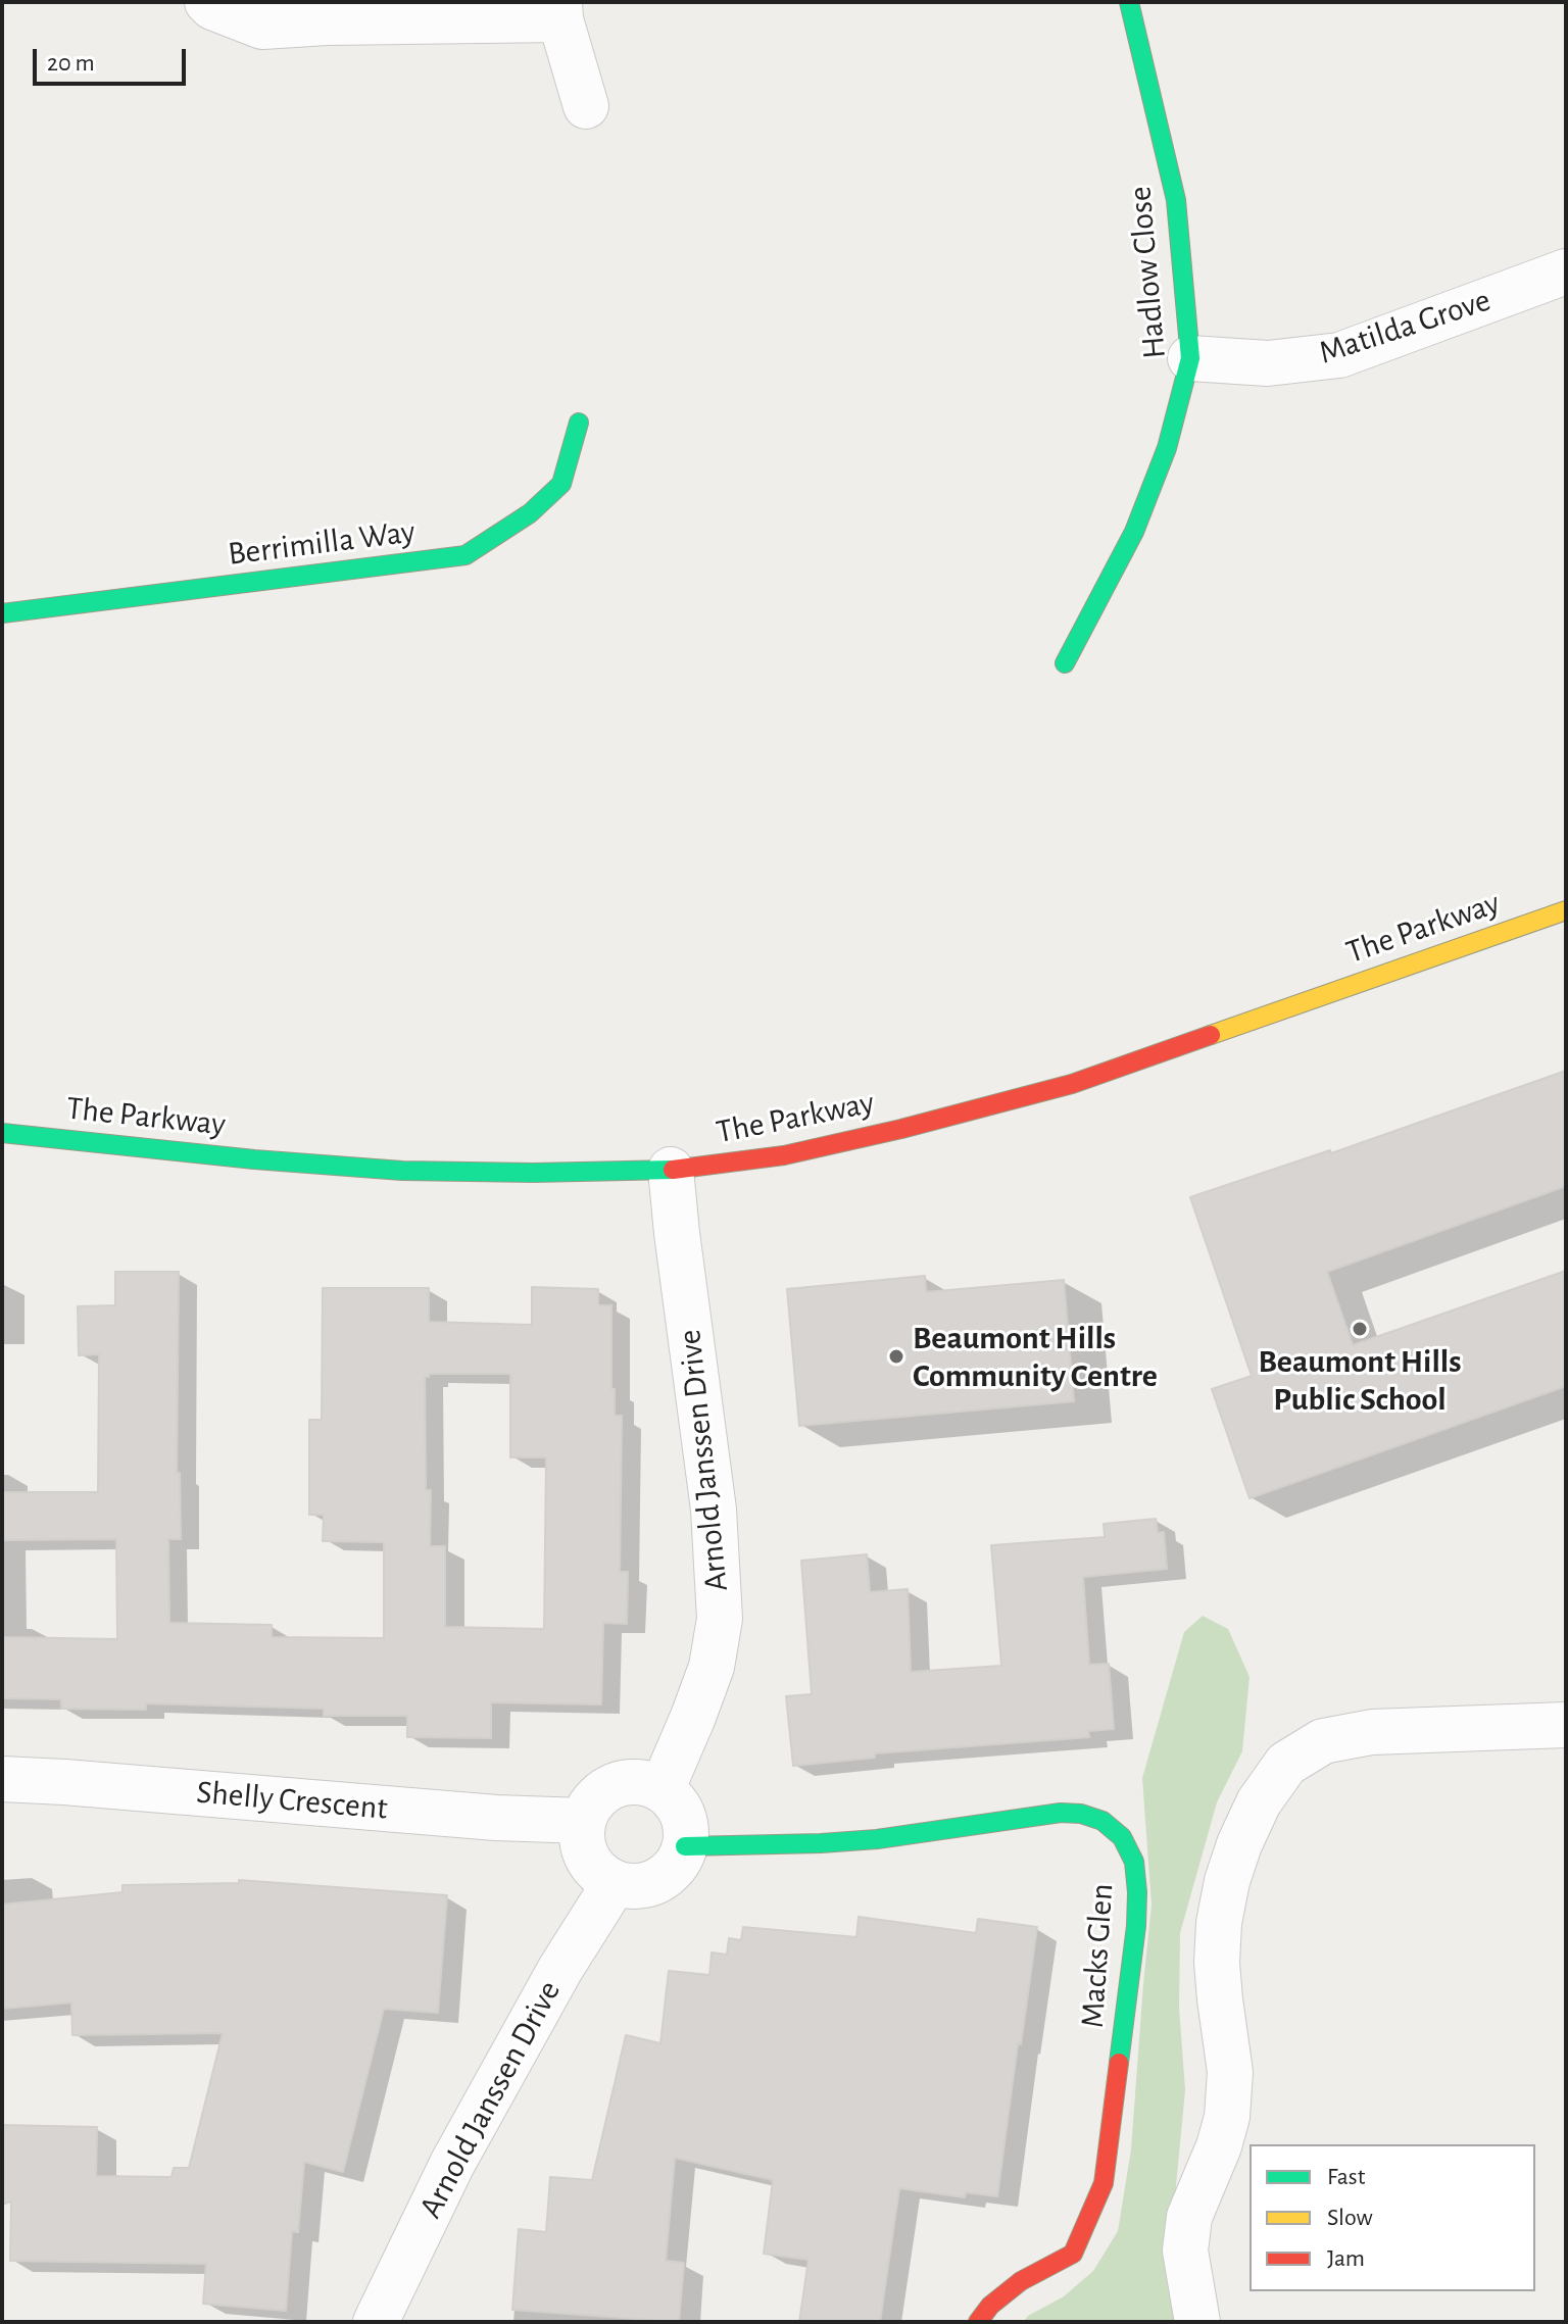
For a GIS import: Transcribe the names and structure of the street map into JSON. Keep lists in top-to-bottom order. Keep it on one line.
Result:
{"streets":{"street":["Hadlow Close","Matilda Grove","Berrimilla Way","The Parkway","Arnold Janssen Drive","Shelly Crescent","Macks Glen"]},"crossings":[["Hadlow Close","Matilda Grove"],["The Parkway","Arnold Janssen Drive"],["Arnold Janssen Drive","Shelly Crescent"],["Arnold Janssen Drive","Macks Glen"],["Shelly Crescent","Macks Glen"]],"places":["Beaumont Hills Public School","Beaumont Hills Community Centre"],"legend":["Fast","Slow","Jam"],"scale_bar":"20 m"}
